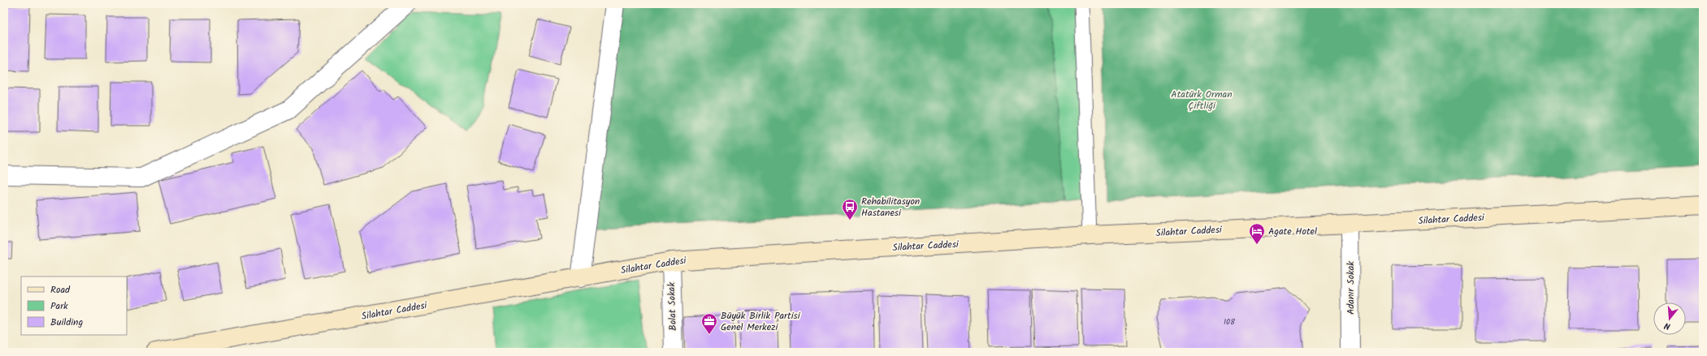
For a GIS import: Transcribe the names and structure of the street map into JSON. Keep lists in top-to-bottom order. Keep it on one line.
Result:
{"streets":{"main road":["Silahtar Caddesi"],"street":["Adanır Sokak","Bolat Sokak"]},"crossings":[["Silahtar Caddesi","Adanır Sokak"],["Silahtar Caddesi","Bolat Sokak"]],"parks":["Atatürk Orman Çiftliği"],"places":{"bus stop":["Rehabilitasyon Hastanesi"],"hotel":["Agate Hotel"],"office":["Büyük Birlik Partisi Genel Merkezi"]},"house_numbers":["108"],"legend":["Road","Park","Building"],"north":"bottom"}
